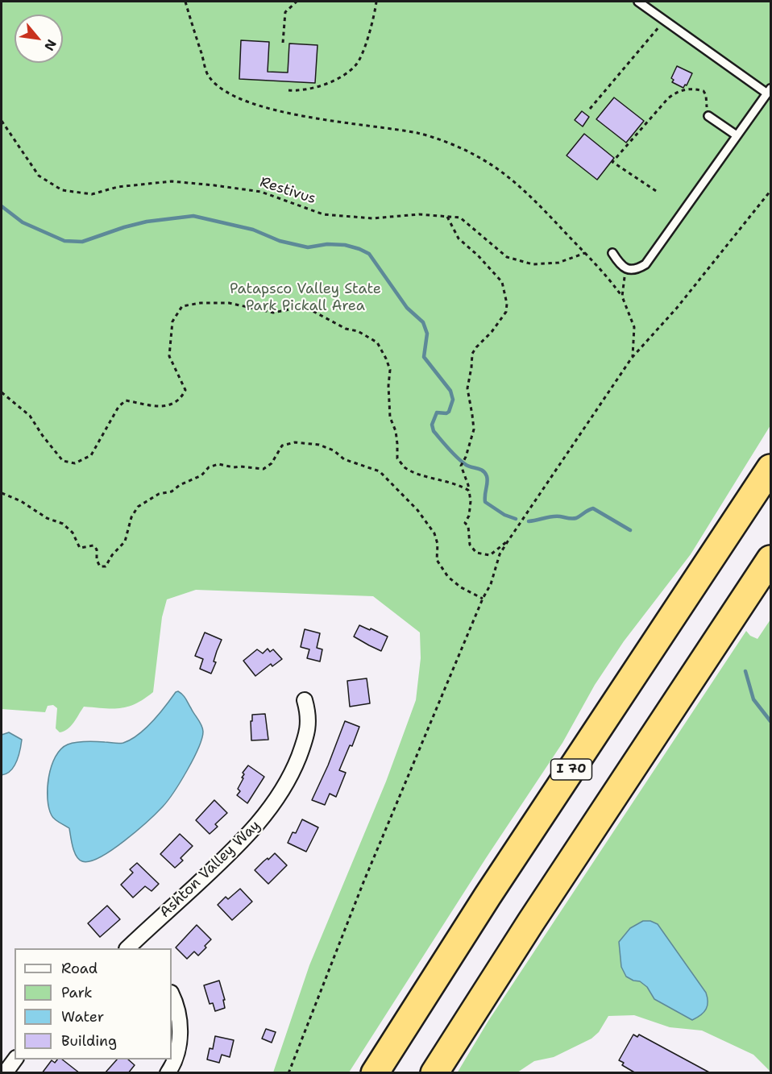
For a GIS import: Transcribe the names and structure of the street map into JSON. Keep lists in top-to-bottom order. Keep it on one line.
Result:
{"streets":{"highway":["I 70"],"street":["Ashton Valley Way"],"path":["Restivus"]},"parks":["Patapsco Valley State Park Pickall Area"],"legend":["Road","Park","Water","Building"],"north":"bottom right"}
